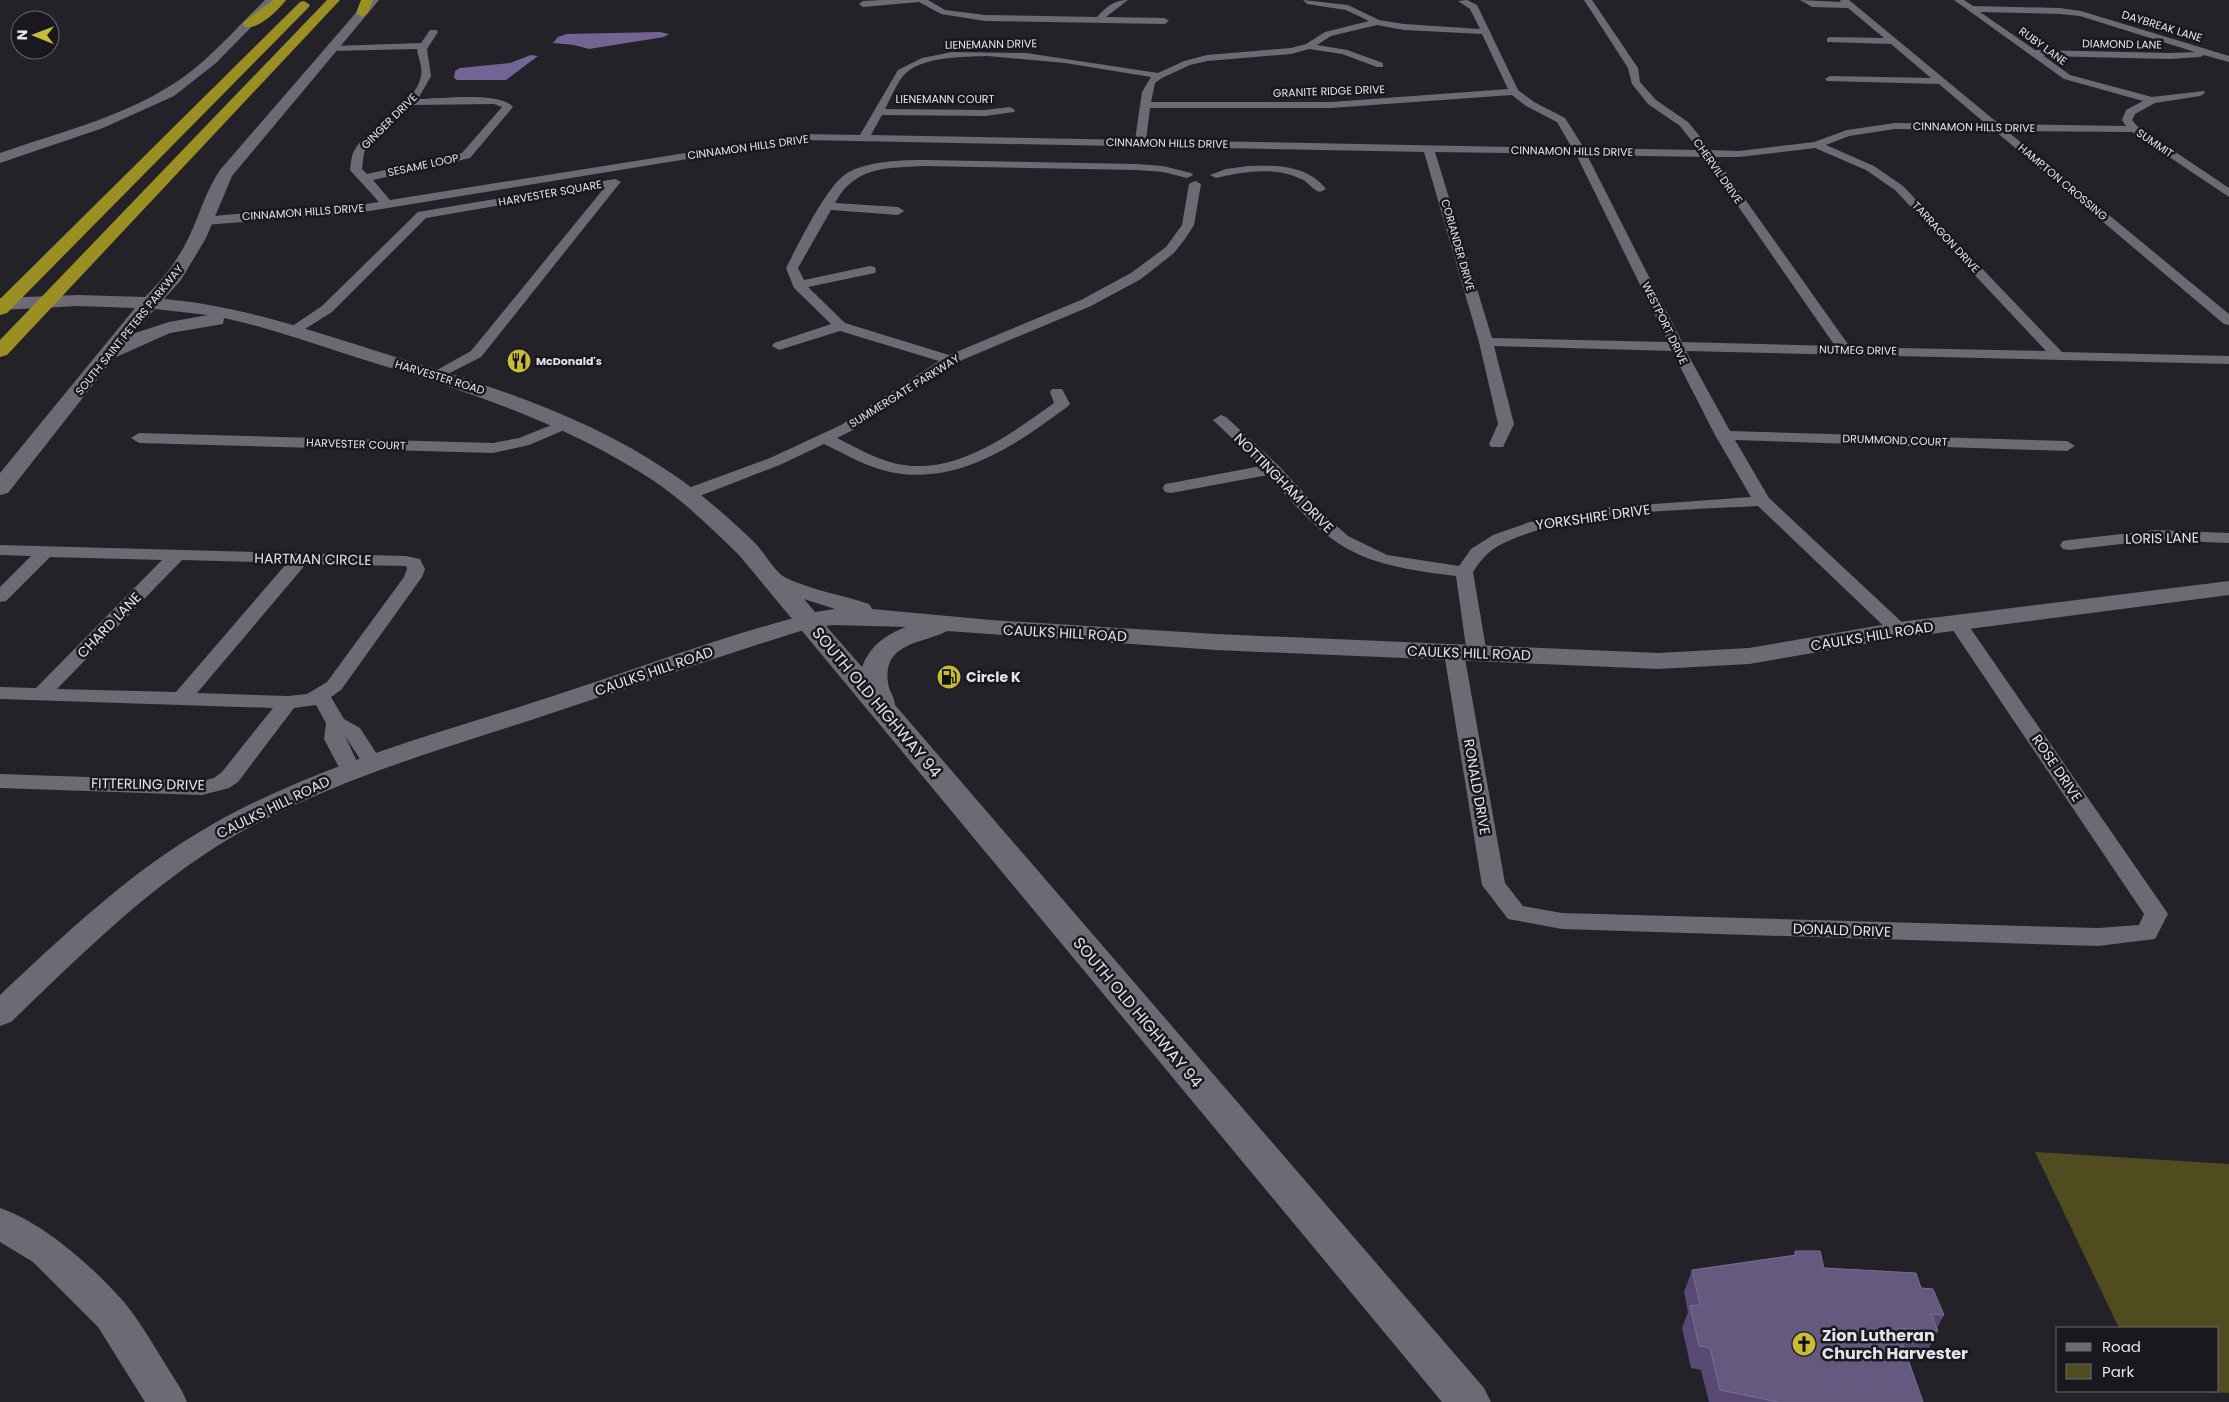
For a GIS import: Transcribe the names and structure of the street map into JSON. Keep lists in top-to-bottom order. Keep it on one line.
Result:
{"streets":{"main road":["SOUTH SAINT PETERS PARKWAY","HARVESTER ROAD","CAULKS HILL ROAD","SOUTH OLD HIGHWAY 94"],"street":["DAYBREAK LANE","LIENEMANN DRIVE","DIAMOND LANE","RUBY LANE","GRANITE RIDGE DRIVE","LIENEMANN COURT","GINGER DRIVE","CINNAMON HILLS DRIVE","SUMMIT","SESAME LOOP","CHERVIL DRIVE","HAMPTON CROSSING","HARVESTER SQUARE","TARRAGON DRIVE","CORIANDER DRIVE","WESTPORT DRIVE","NUTMEG DRIVE","SUMMERGATE PARKWAY","DRUMMOND COURT","HARVESTER COURT","NOTTINGHAM DRIVE","YORKSHIRE DRIVE","LORIS LANE","HARTMAN CIRCLE","CHARD LANE","ROSE DRIVE","FITTERLING DRIVE","RONALD DRIVE","DONALD DRIVE"]},"crossings":[["DAYBREAK LANE","DIAMOND LANE"],["DAYBREAK LANE","RUBY LANE"],["LIENEMANN DRIVE","LIENEMANN COURT"],["LIENEMANN DRIVE","CINNAMON HILLS DRIVE"],["DIAMOND LANE","RUBY LANE"],["RUBY LANE","SUMMIT"],["GRANITE RIDGE DRIVE","WESTPORT DRIVE"],["GINGER DRIVE","CINNAMON HILLS DRIVE"],["GINGER DRIVE","SESAME LOOP"],["CINNAMON HILLS DRIVE","SUMMIT"],["CINNAMON HILLS DRIVE","CHERVIL DRIVE"],["CINNAMON HILLS DRIVE","HAMPTON CROSSING"],["CINNAMON HILLS DRIVE","TARRAGON DRIVE"],["CINNAMON HILLS DRIVE","CORIANDER DRIVE"],["CINNAMON HILLS DRIVE","WESTPORT DRIVE"],["CINNAMON HILLS DRIVE","SOUTH SAINT PETERS PARKWAY"],["CHERVIL DRIVE","NUTMEG DRIVE"],["HARVESTER SQUARE","HARVESTER ROAD"],["TARRAGON DRIVE","NUTMEG DRIVE"],["CORIANDER DRIVE","NUTMEG DRIVE"],["WESTPORT DRIVE","NUTMEG DRIVE"],["WESTPORT DRIVE","DRUMMOND COURT"],["WESTPORT DRIVE","YORKSHIRE DRIVE"],["WESTPORT DRIVE","CAULKS HILL ROAD"],["SOUTH SAINT PETERS PARKWAY","HARVESTER ROAD"],["HARVESTER ROAD","SUMMERGATE PARKWAY"],["HARVESTER ROAD","HARVESTER COURT"],["HARVESTER ROAD","CAULKS HILL ROAD"],["HARVESTER ROAD","SOUTH OLD HIGHWAY 94"],["NOTTINGHAM DRIVE","YORKSHIRE DRIVE"],["HARTMAN CIRCLE","CHARD LANE"],["CAULKS HILL ROAD","SOUTH OLD HIGHWAY 94"],["CAULKS HILL ROAD","ROSE DRIVE"],["CAULKS HILL ROAD","RONALD DRIVE"],["ROSE DRIVE","DONALD DRIVE"],["RONALD DRIVE","DONALD DRIVE"]],"places":{"restaurant":["McDonald's"],"fuel station":["Circle K"],"church":["Zion Lutheran Church Harvester"]},"legend":["Road","Park"],"north":"left"}
